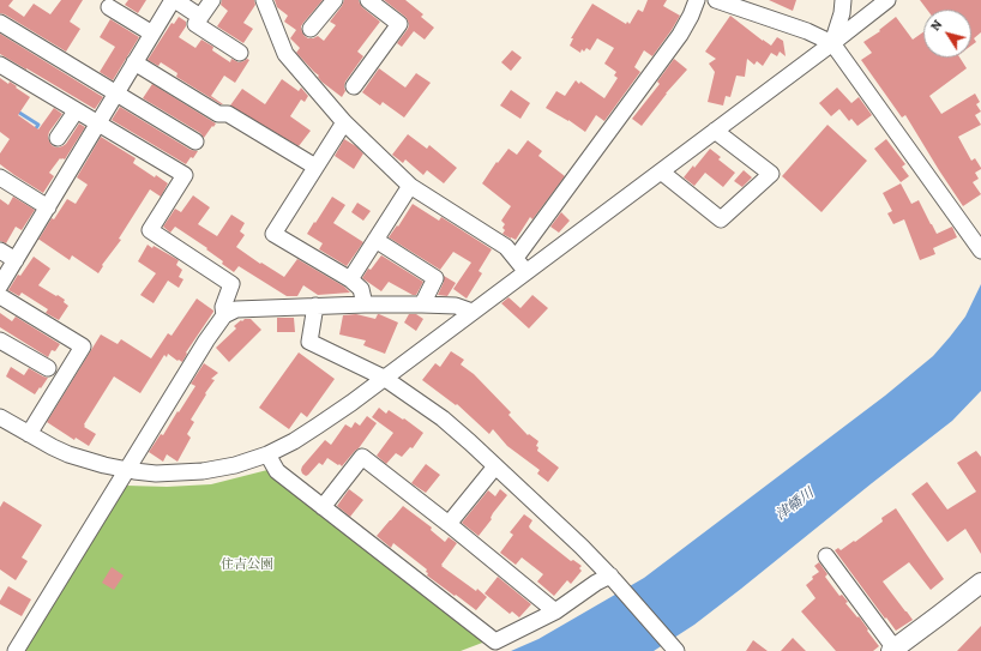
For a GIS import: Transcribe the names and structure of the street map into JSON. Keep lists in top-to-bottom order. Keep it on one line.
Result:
{"water":["津幡川"],"parks":["住吉公園"],"north":"top left"}
